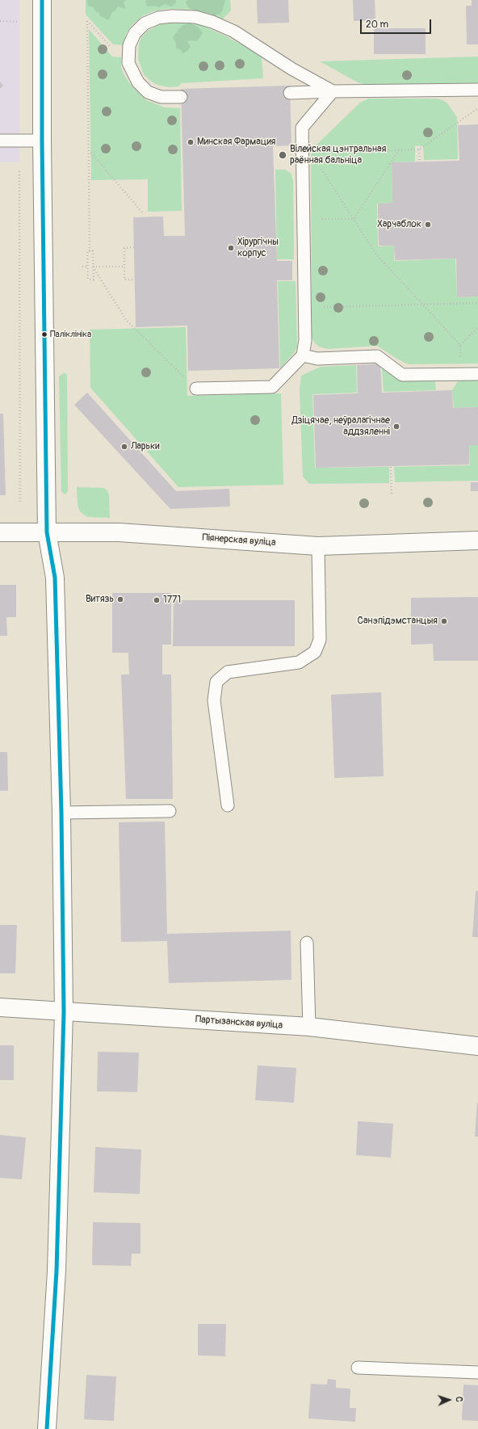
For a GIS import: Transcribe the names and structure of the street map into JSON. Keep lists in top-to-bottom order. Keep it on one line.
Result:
{"streets":{"street":["Піянерская вуліца","Партызанская вуліца"]},"places":["Минская Фармация","Вілейская цэнтральная раённая бальніца","Харчаблок","Хірургічны корпус","Паліклініка","Дзіцячае, неўралагічнае аддзяленні","Ларьки","Витязь","1771","Санэпідэмстанцыя"],"scale_bar":"20 m","north":"right"}
